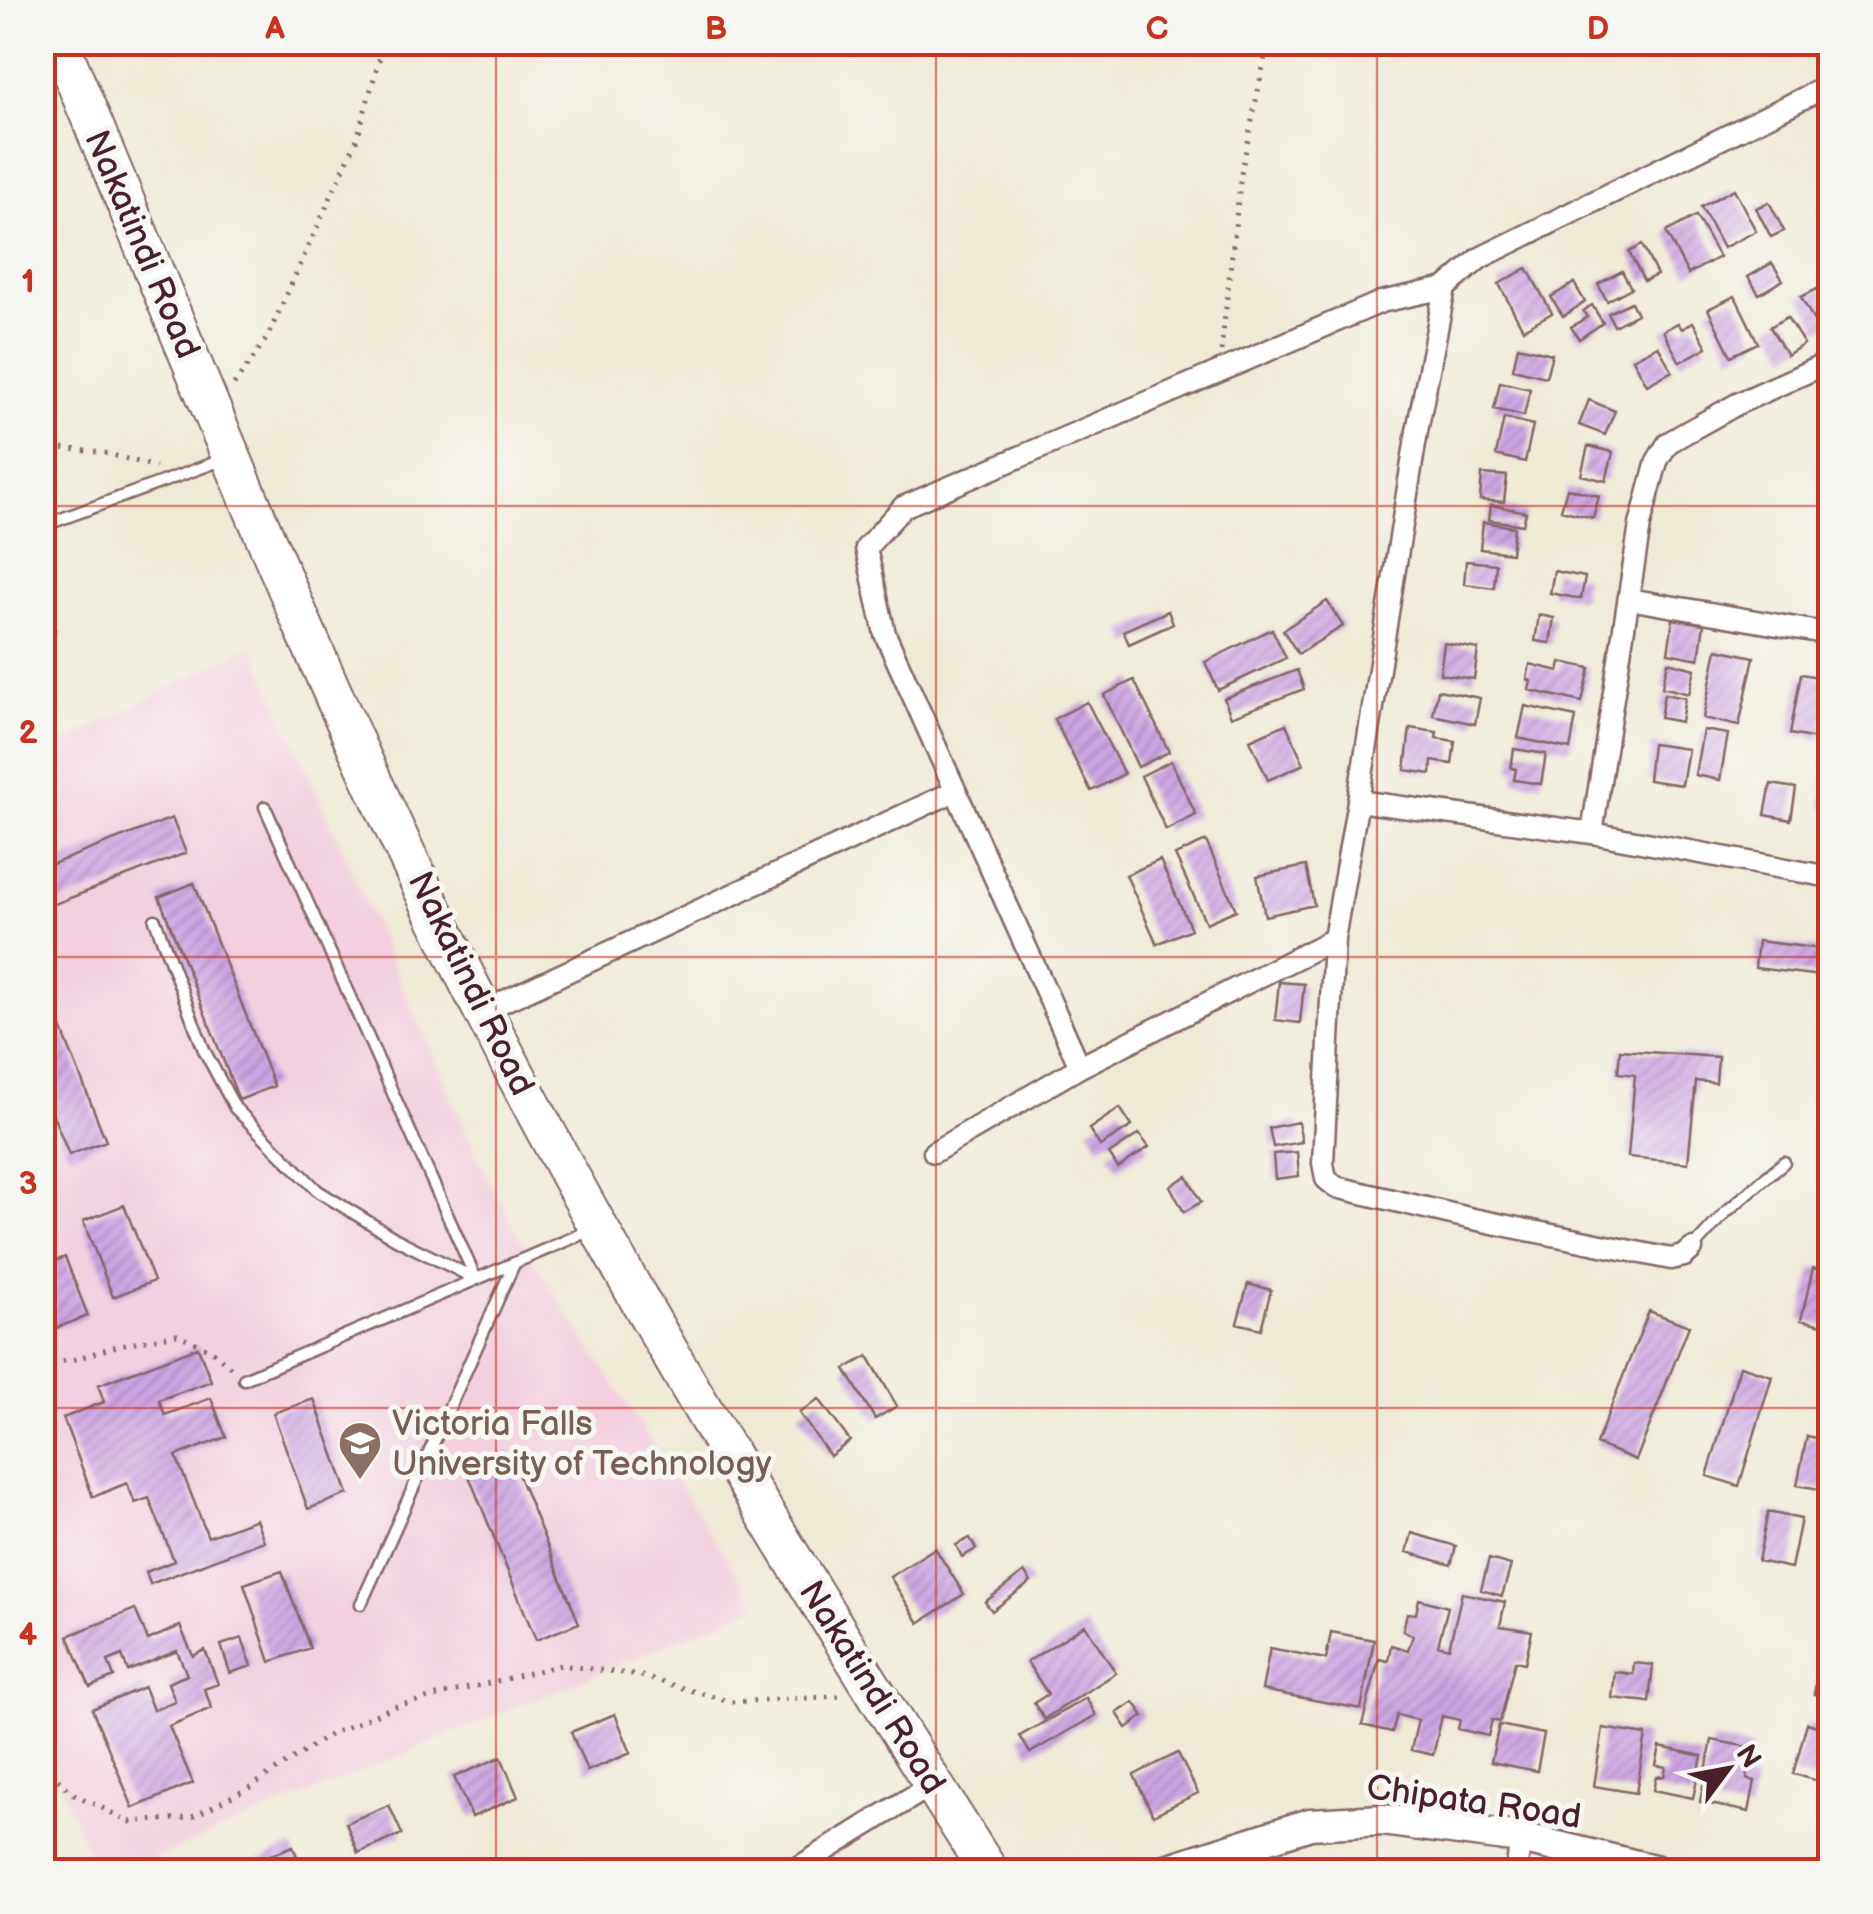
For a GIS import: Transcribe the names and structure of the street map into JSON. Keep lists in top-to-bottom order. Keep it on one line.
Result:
{"streets":{"highway":["Nakatindi Road"],"street":["Chipata Road"]},"places":{"school or university":["Victoria Falls University of Technology"]},"north":"top right","grid":{"columns":["A","B","C","D"],"rows":["1","2","3","4"]}}
